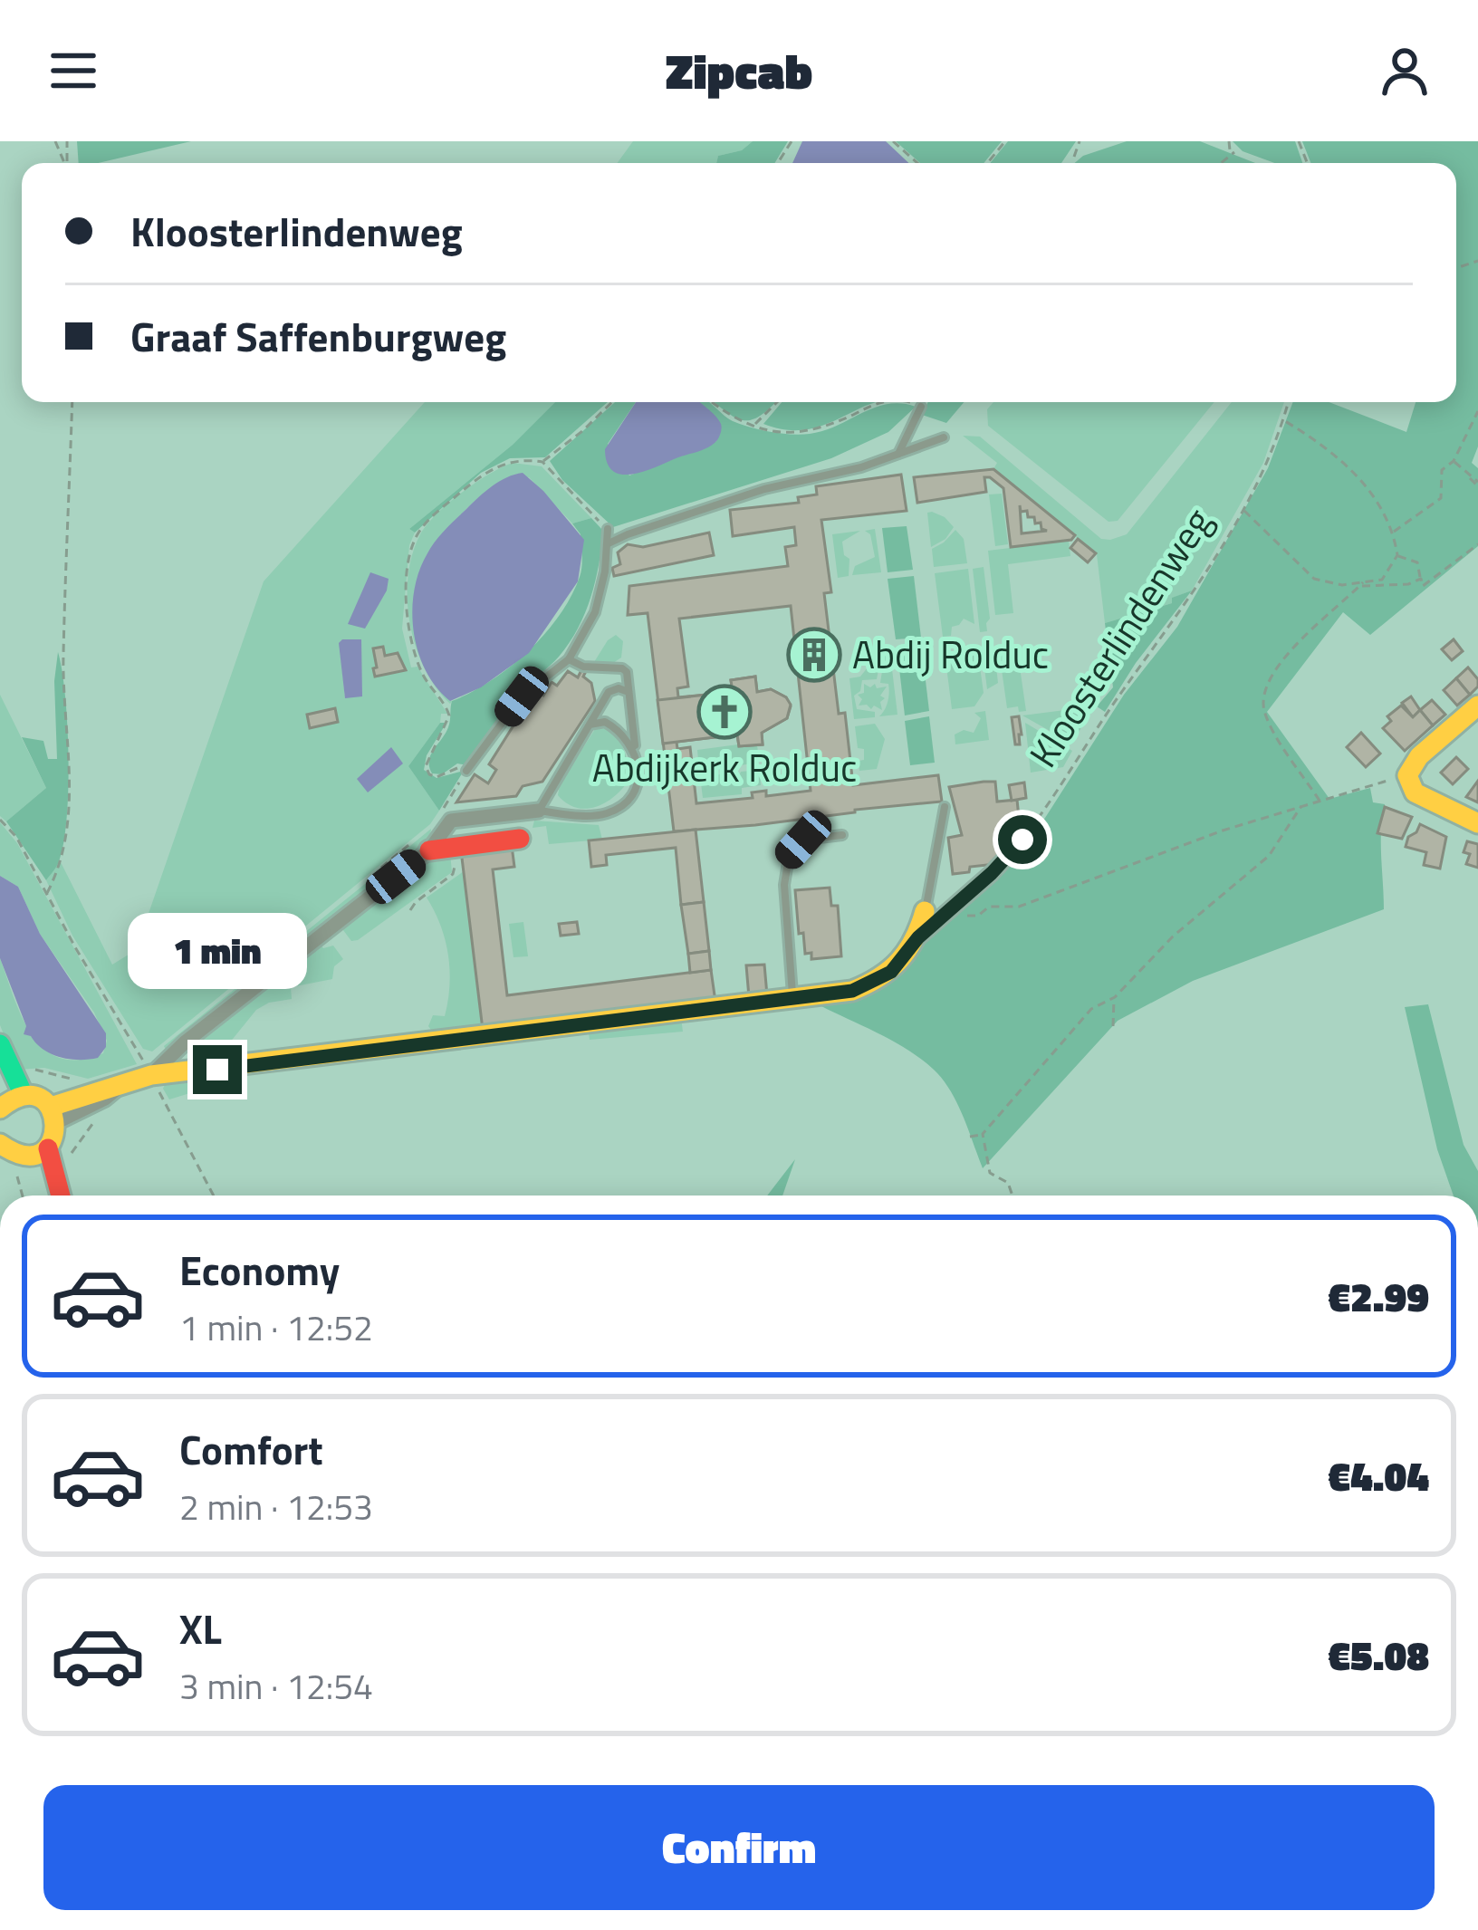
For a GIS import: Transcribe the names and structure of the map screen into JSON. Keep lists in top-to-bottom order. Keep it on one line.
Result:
{"streets":{"path":["Kloosterlindenweg"]},"places":{"building":["Abdij Rolduc"],"church":["Abdijkerk Rolduc"]},"page":{"header":"Zipcab","banner":["Kloosterlindenweg","Graaf Saffenburgweg"],"bubble":"1 min","list":[{"name":"Economy","note":"1 min · 12:52","value":"€2.99"},{"name":"Comfort","note":"2 min · 12:53","value":"€4.04"},{"name":"XL","note":"3 min · 12:54","value":"€5.08"}],"buttons":"Confirm"}}
